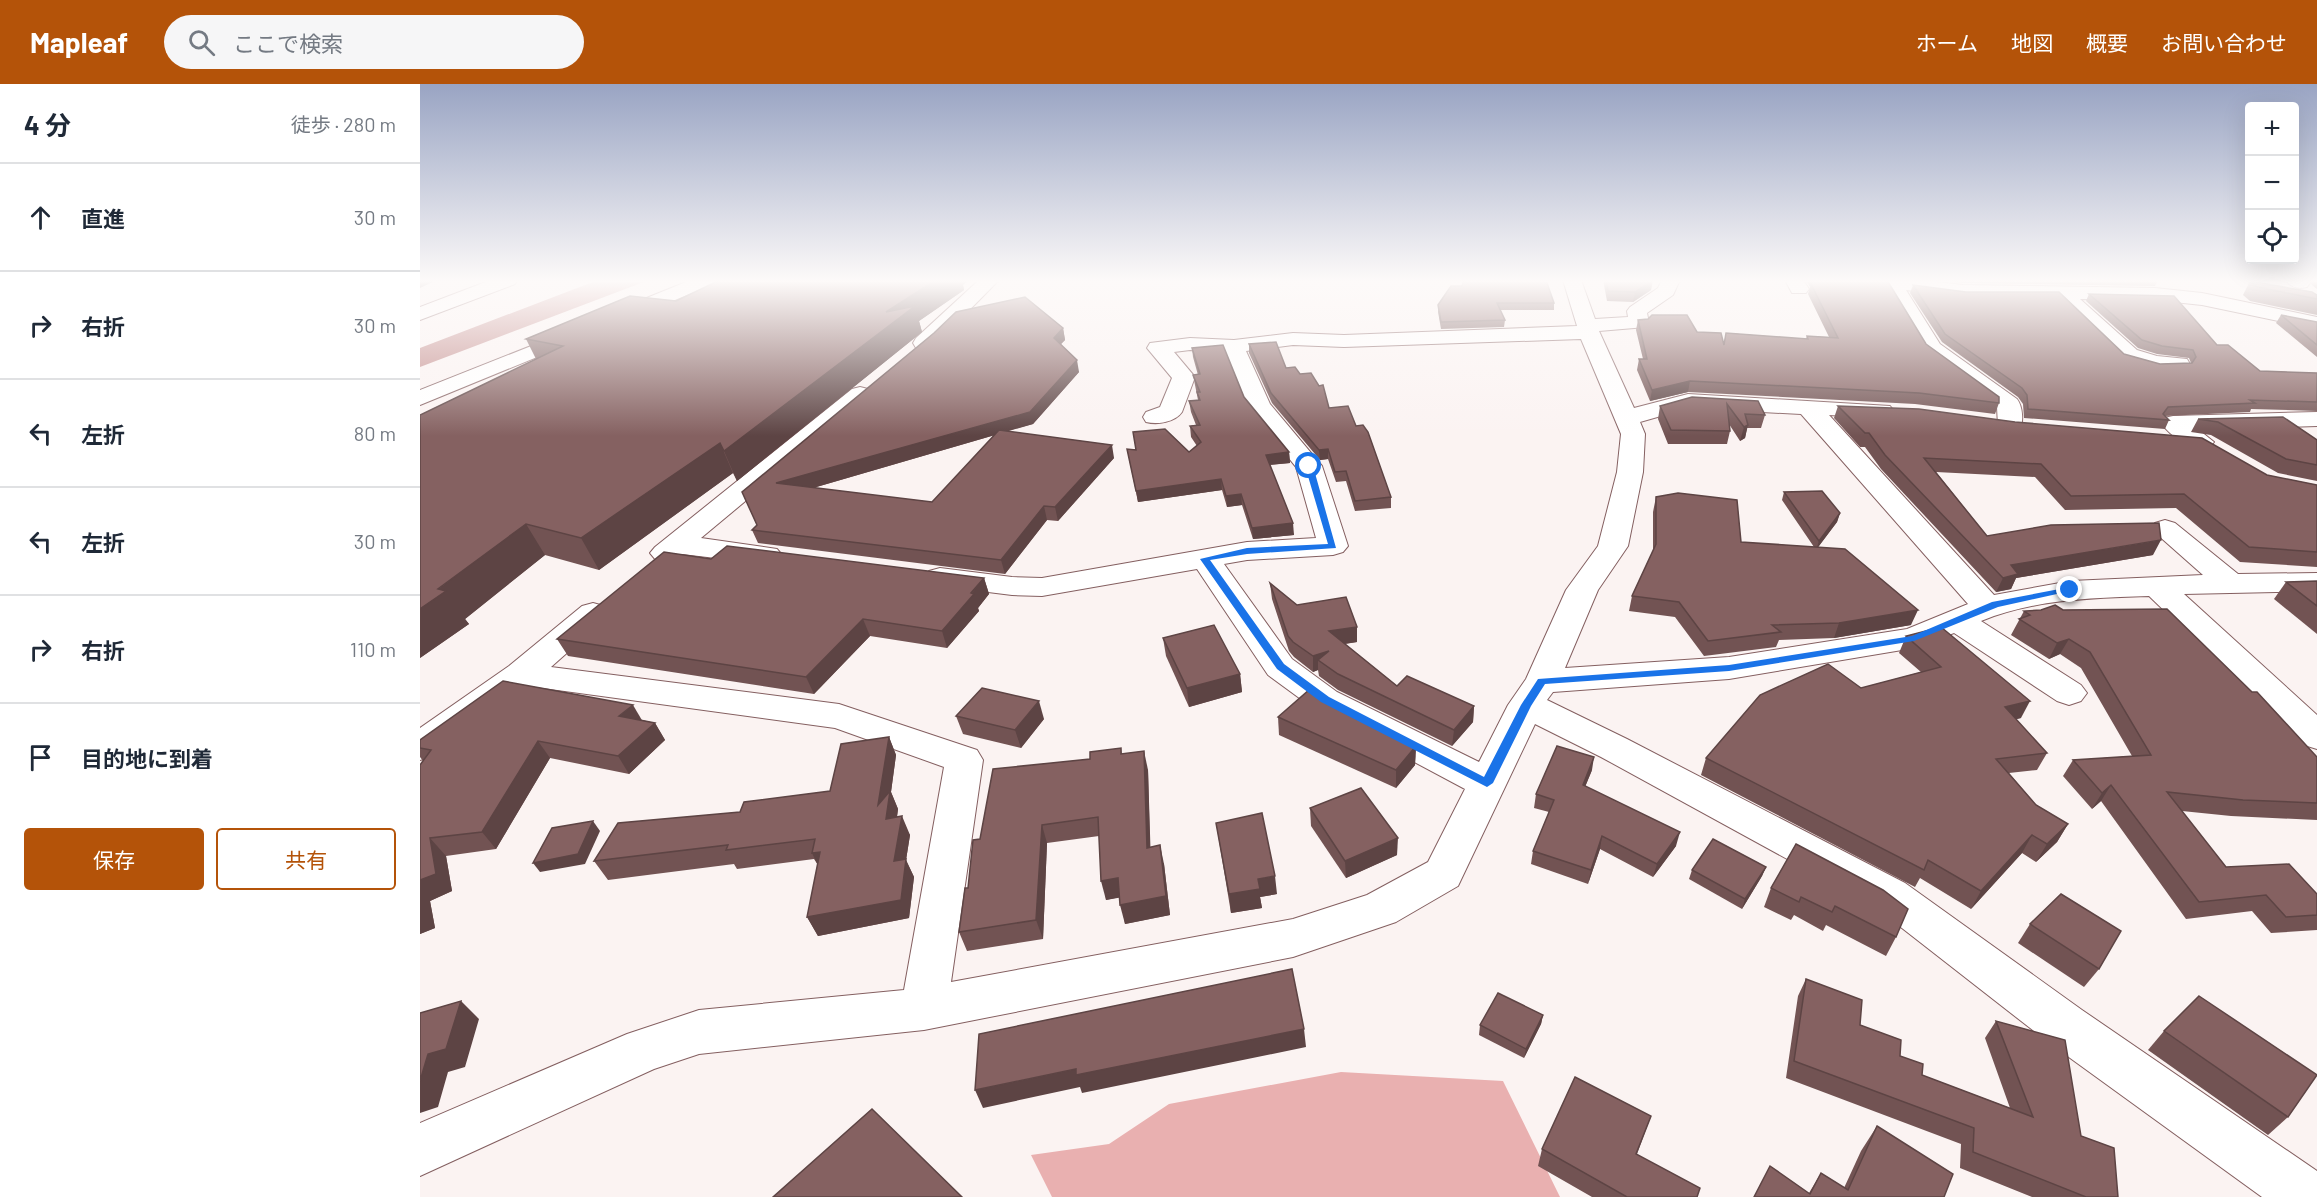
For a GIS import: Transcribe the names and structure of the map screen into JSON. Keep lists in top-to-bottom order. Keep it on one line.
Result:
{"page":{"header":"Mapleaf","search":"ここで検索","nav":["ホーム","地図","概要","お問い合わせ"],"heading":["4 分","徒歩 · 280 m"],"map_buttons":["+","−"],"list":[["直進","30 m"],["右折","30 m"],["左折","80 m"],["左折","30 m"],["右折","110 m"],"目的地に到着"],"buttons":["保存","共有"]}}
